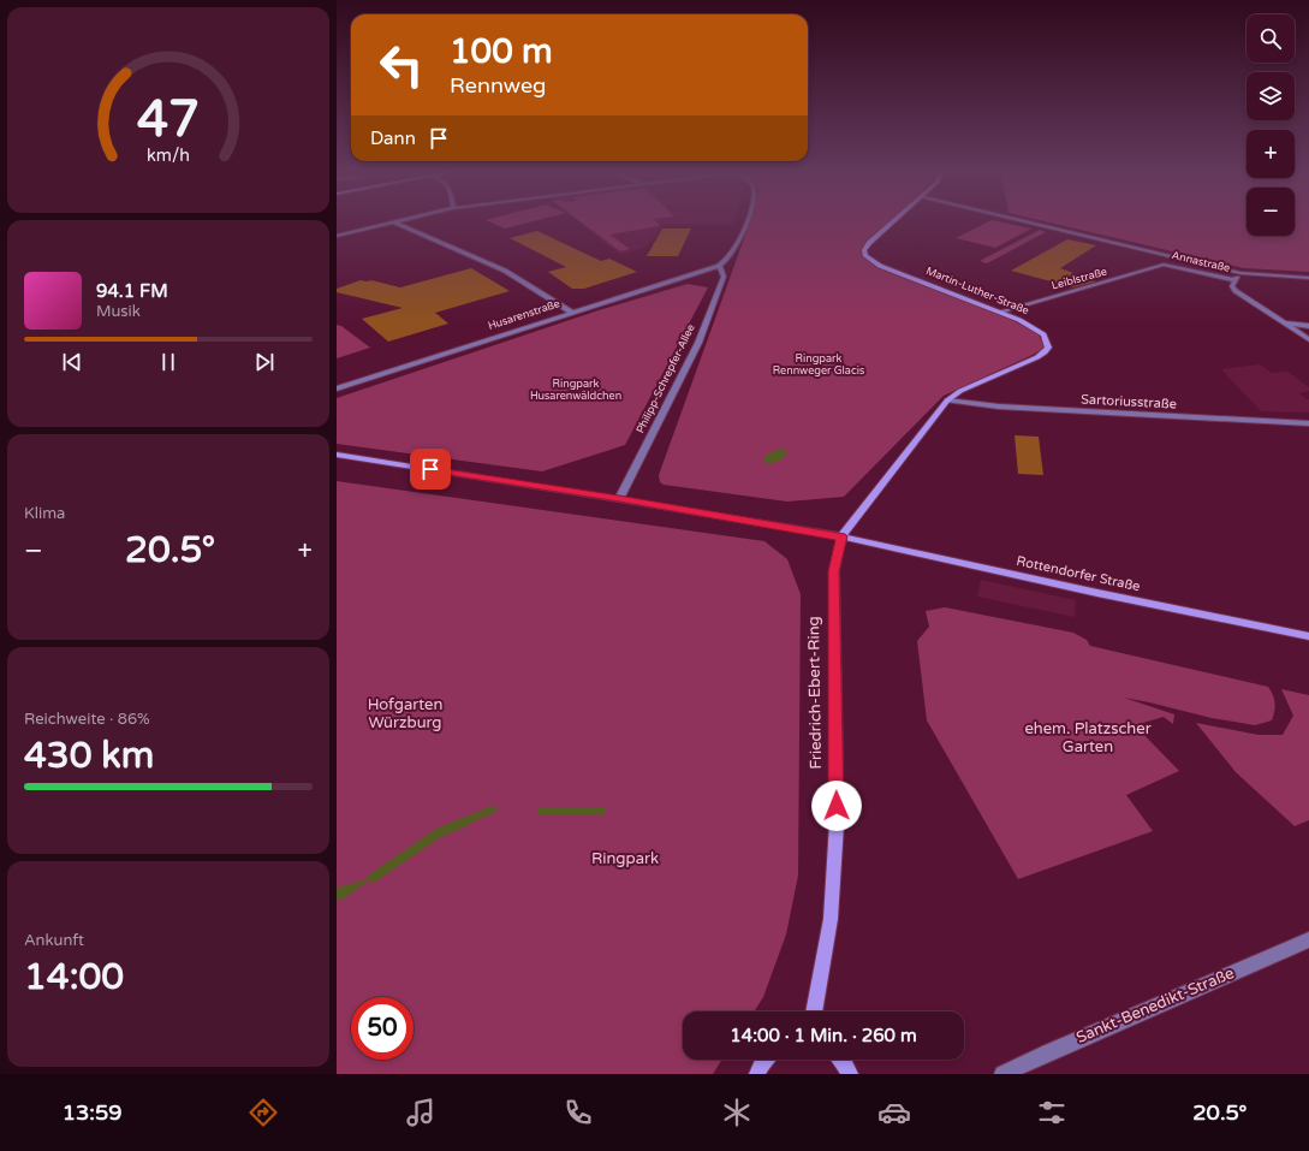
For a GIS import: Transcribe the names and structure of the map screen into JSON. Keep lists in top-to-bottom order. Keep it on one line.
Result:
{"streets":{"main road":["Martin-Luther-Straße","Rottendorfer Straße","Friedrich-Ebert-Ring"],"street":["Annastraße","Leiblstraße","Husarenstraße","Philipp-Schrepfer-Allee","Sartoriusstraße","Sankt-Benedikt-Straße"]},"crossings":[["Annastraße","Leiblstraße"],["Leiblstraße","Martin-Luther-Straße"],["Martin-Luther-Straße","Sartoriusstraße"],["Martin-Luther-Straße","Rottendorfer Straße"],["Martin-Luther-Straße","Friedrich-Ebert-Ring"],["Husarenstraße","Philipp-Schrepfer-Allee"],["Philipp-Schrepfer-Allee","Rottendorfer Straße"],["Rottendorfer Straße","Friedrich-Ebert-Ring"]],"parks":["Ringpark Rennweger Glacis","Ringpark Husarenwäldchen","Hofgarten Würzburg","ehem. Platzscher Garten","Ringpark"],"page":{"map_buttons":["+","−"],"turn":["100 m","Rennweg"],"then":"Dann","song":["94.1 FM","Musik"],"tile":["Klima",["Reichweite · 86%","430 km"],["Ankunft","14:00"]],"heat":["−","20.5°","+"],"limit":"50","trip":"14:00 · 1 Min. · 260 m","tabs":["13:59","20.5°"],"gauge":["47","km/h"]}}
